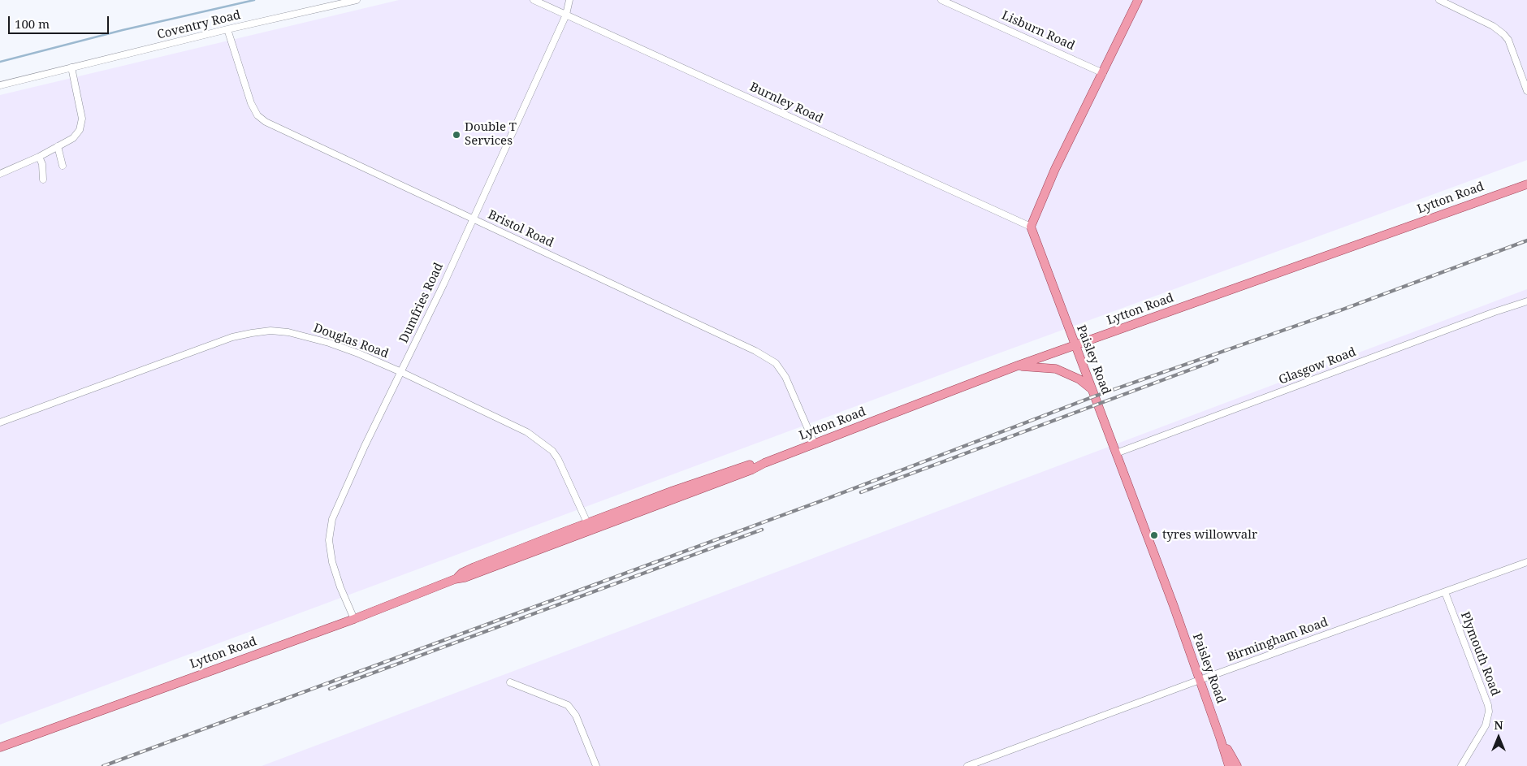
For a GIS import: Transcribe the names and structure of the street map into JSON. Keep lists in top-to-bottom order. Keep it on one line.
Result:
{"streets":{"main road":["Lytton Road","Paisley Road"],"street":["Coventry Road","Lisburn Road","Burnley Road","Bristol Road","Dumfries Road","Douglas Road","Glasgow Road","Birmingham Road","Plymouth Road"]},"crossings":[["Coventry Road","Bristol Road"],["Burnley Road","Dumfries Road"],["Burnley Road","Paisley Road"],["Lytton Road","Bristol Road"],["Lytton Road","Dumfries Road"],["Lytton Road","Douglas Road"],["Lytton Road","Paisley Road"],["Bristol Road","Dumfries Road"],["Dumfries Road","Douglas Road"],["Paisley Road","Glasgow Road"],["Paisley Road","Birmingham Road"],["Birmingham Road","Plymouth Road"]],"places":["Double T Services","tyres willowvalr"],"scale_bar":"100 m","north":"top"}
